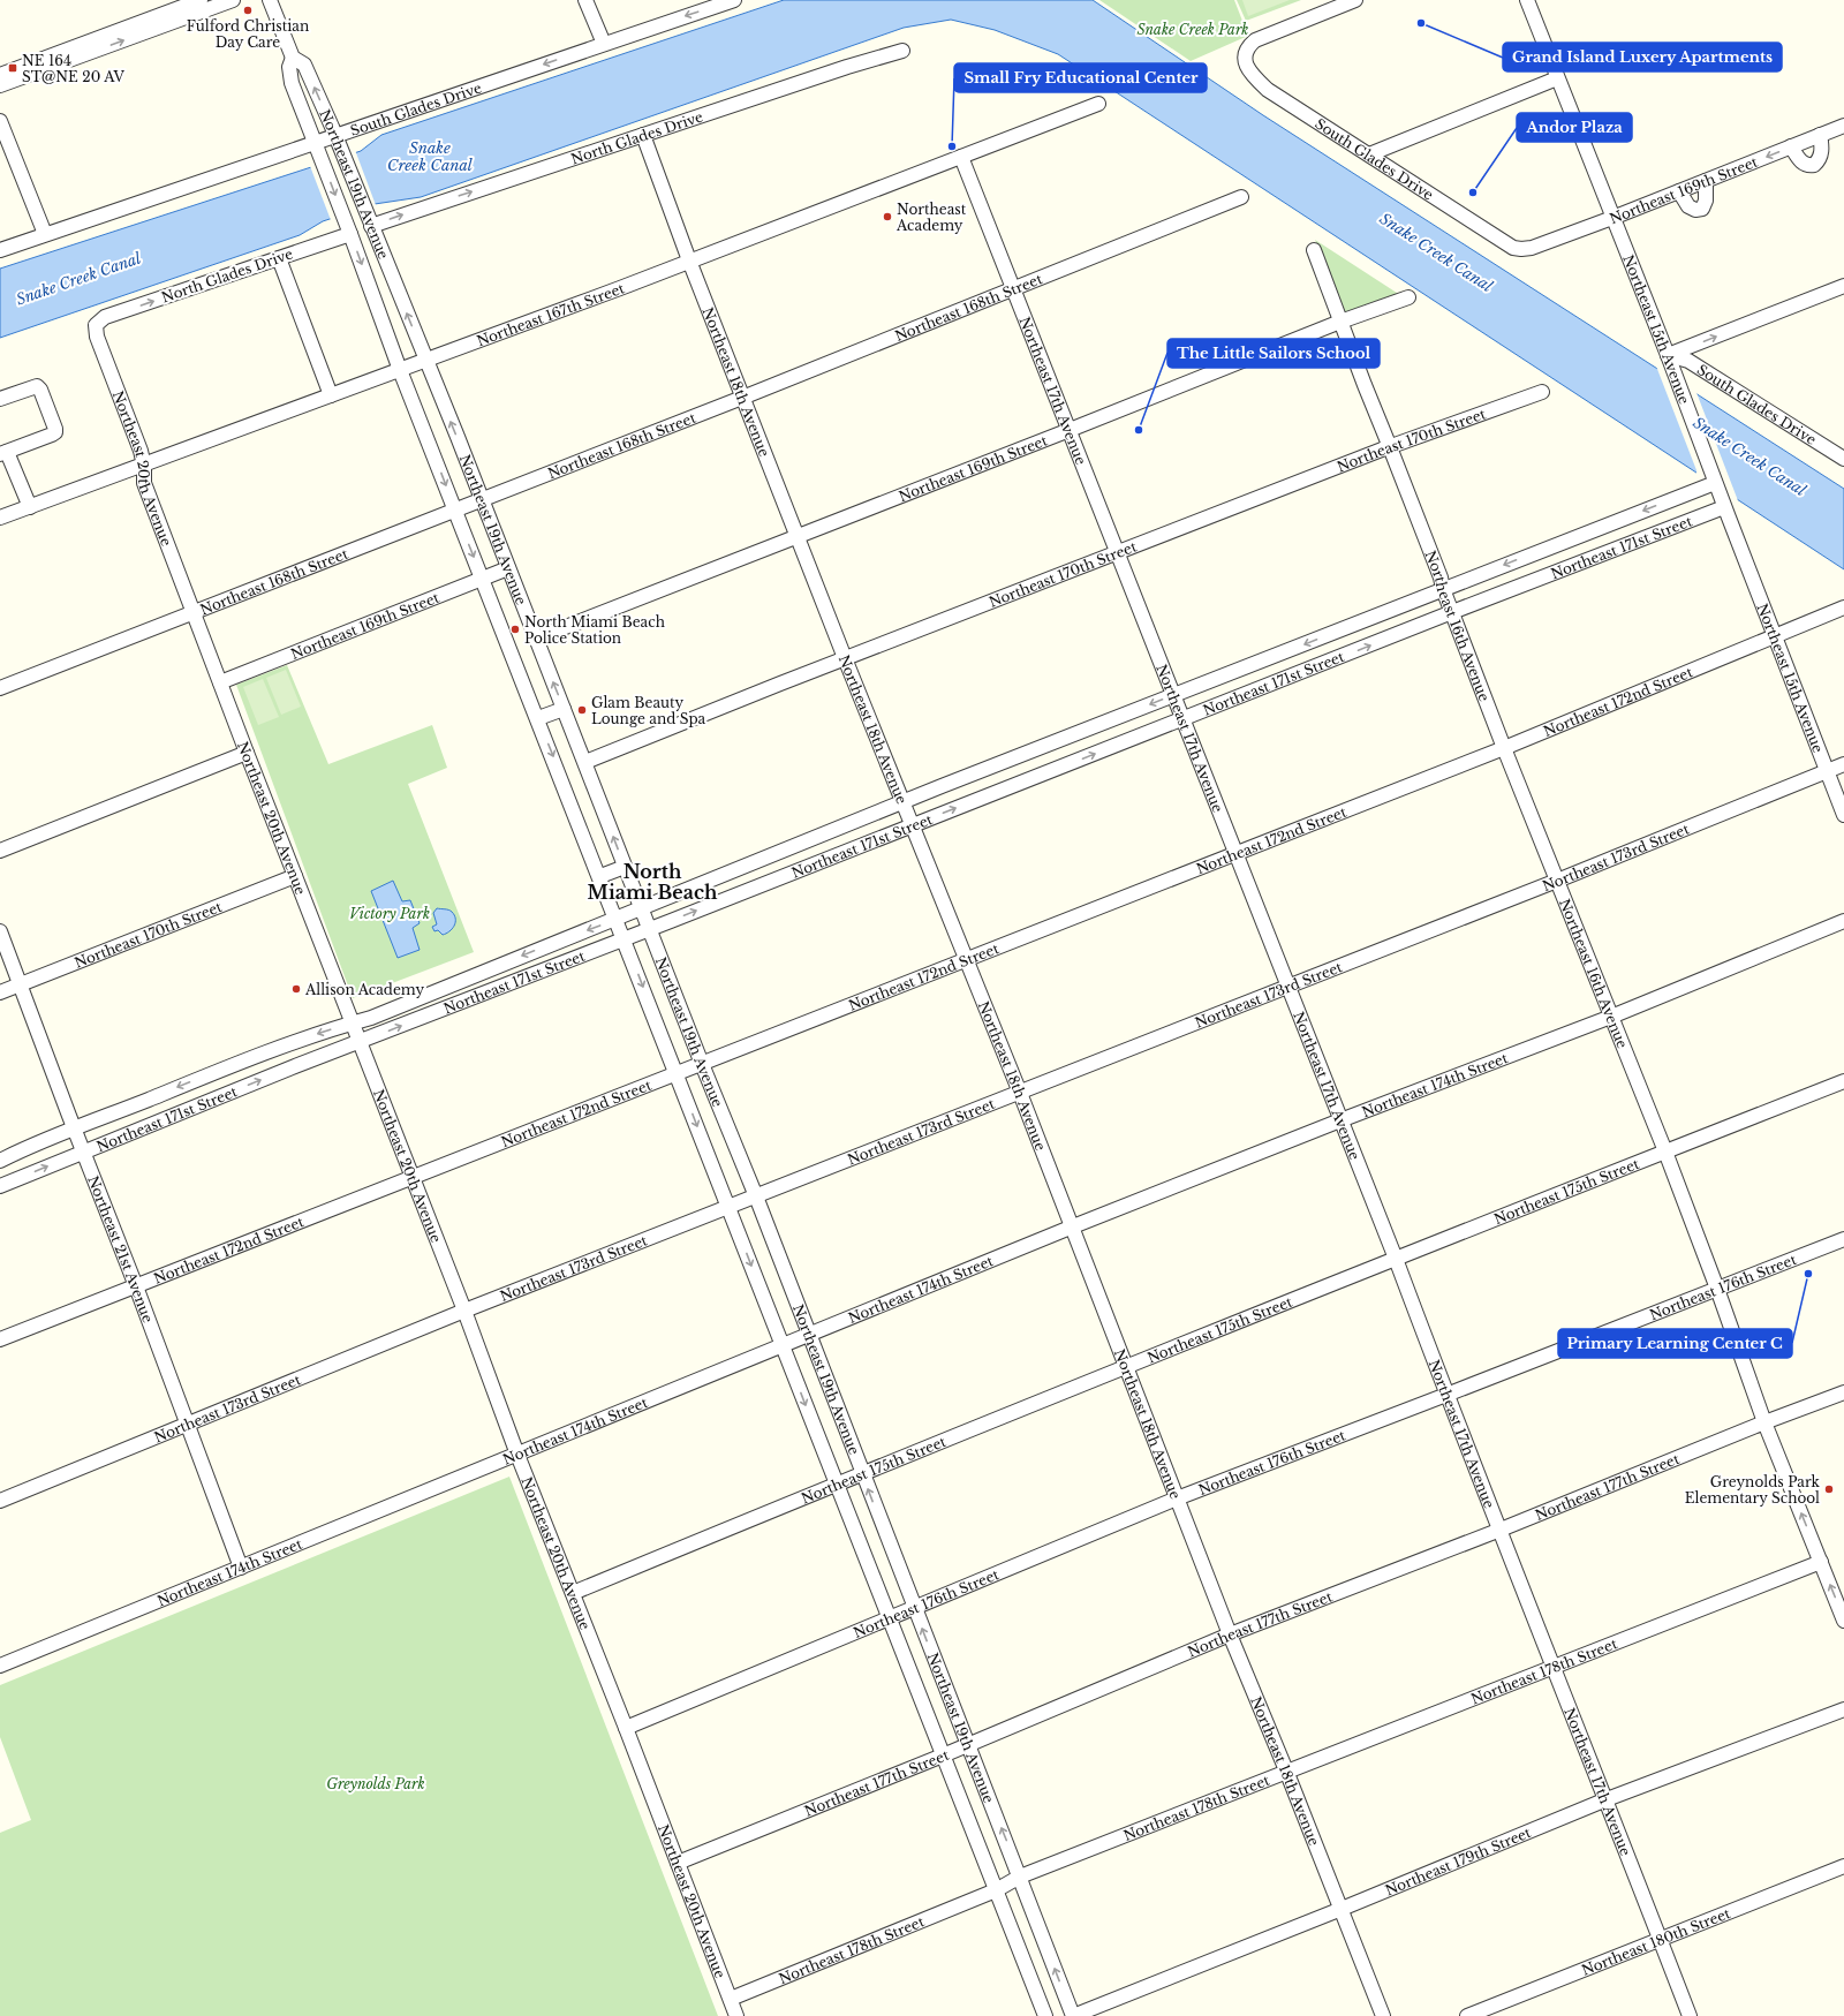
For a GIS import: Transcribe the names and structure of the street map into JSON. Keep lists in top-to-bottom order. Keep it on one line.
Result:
{"streets":{"street":["South Glades Drive","North Glades Drive","Northeast 19th Avenue","Northeast 169th Street","Northeast 168th Street","Northeast 167th Street","Northeast 15th Avenue","Northeast 18th Avenue","Northeast 17th Avenue","Northeast 170th Street","Northeast 20th Avenue","Northeast 171st Street","Northeast 16th Avenue","Northeast 172nd Street","Northeast 173rd Street","Northeast 174th Street","Northeast 175th Street","Northeast 21st Avenue","Northeast 176th Street","Northeast 177th Street","Northeast 178th Street","Northeast 179th Street","Northeast 180th Street"]},"crossings":[["South Glades Drive","Northeast 19th Avenue"],["South Glades Drive","Northeast 169th Street"],["South Glades Drive","Northeast 15th Avenue"],["North Glades Drive","Northeast 19th Avenue"],["North Glades Drive","Northeast 18th Avenue"],["North Glades Drive","Northeast 20th Avenue"],["Northeast 19th Avenue","Northeast 169th Street"],["Northeast 19th Avenue","Northeast 168th Street"],["Northeast 19th Avenue","Northeast 167th Street"],["Northeast 19th Avenue","Northeast 170th Street"],["Northeast 19th Avenue","Northeast 171st Street"],["Northeast 19th Avenue","Northeast 172nd Street"],["Northeast 19th Avenue","Northeast 173rd Street"],["Northeast 19th Avenue","Northeast 174th Street"],["Northeast 19th Avenue","Northeast 175th Street"],["Northeast 19th Avenue","Northeast 176th Street"],["Northeast 19th Avenue","Northeast 177th Street"],["Northeast 19th Avenue","Northeast 178th Street"],["Northeast 19th Avenue","Northeast 179th Street"],["Northeast 169th Street","Northeast 15th Avenue"],["Northeast 169th Street","Northeast 18th Avenue"],["Northeast 169th Street","Northeast 17th Avenue"],["Northeast 169th Street","Northeast 20th Avenue"],["Northeast 169th Street","Northeast 16th Avenue"],["Northeast 168th Street","Northeast 18th Avenue"],["Northeast 168th Street","Northeast 17th Avenue"],["Northeast 168th Street","Northeast 20th Avenue"],["Northeast 167th Street","Northeast 18th Avenue"],["Northeast 167th Street","Northeast 17th Avenue"],["Northeast 167th Street","Northeast 20th Avenue"],["Northeast 15th Avenue","Northeast 171st Street"],["Northeast 15th Avenue","Northeast 172nd Street"],["Northeast 15th Avenue","Northeast 173rd Street"],["Northeast 18th Avenue","Northeast 170th Street"],["Northeast 18th Avenue","Northeast 171st Street"],["Northeast 18th Avenue","Northeast 172nd Street"],["Northeast 18th Avenue","Northeast 173rd Street"],["Northeast 18th Avenue","Northeast 174th Street"],["Northeast 18th Avenue","Northeast 175th Street"],["Northeast 18th Avenue","Northeast 176th Street"],["Northeast 18th Avenue","Northeast 177th Street"],["Northeast 18th Avenue","Northeast 178th Street"],["Northeast 18th Avenue","Northeast 179th Street"],["Northeast 17th Avenue","Northeast 170th Street"],["Northeast 17th Avenue","Northeast 171st Street"],["Northeast 17th Avenue","Northeast 172nd Street"],["Northeast 17th Avenue","Northeast 173rd Street"],["Northeast 17th Avenue","Northeast 174th Street"],["Northeast 17th Avenue","Northeast 175th Street"],["Northeast 17th Avenue","Northeast 176th Street"],["Northeast 17th Avenue","Northeast 177th Street"],["Northeast 17th Avenue","Northeast 178th Street"],["Northeast 17th Avenue","Northeast 179th Street"],["Northeast 17th Avenue","Northeast 180th Street"],["Northeast 170th Street","Northeast 20th Avenue"],["Northeast 170th Street","Northeast 16th Avenue"],["Northeast 170th Street","Northeast 21st Avenue"],["Northeast 20th Avenue","Northeast 171st Street"],["Northeast 20th Avenue","Northeast 172nd Street"],["Northeast 20th Avenue","Northeast 173rd Street"],["Northeast 20th Avenue","Northeast 174th Street"],["Northeast 20th Avenue","Northeast 175th Street"],["Northeast 20th Avenue","Northeast 176th Street"],["Northeast 20th Avenue","Northeast 177th Street"],["Northeast 20th Avenue","Northeast 178th Street"],["Northeast 171st Street","Northeast 16th Avenue"],["Northeast 171st Street","Northeast 21st Avenue"],["Northeast 16th Avenue","Northeast 172nd Street"],["Northeast 16th Avenue","Northeast 173rd Street"],["Northeast 16th Avenue","Northeast 174th Street"],["Northeast 16th Avenue","Northeast 175th Street"],["Northeast 16th Avenue","Northeast 176th Street"],["Northeast 16th Avenue","Northeast 177th Street"],["Northeast 16th Avenue","Northeast 178th Street"],["Northeast 172nd Street","Northeast 21st Avenue"],["Northeast 173rd Street","Northeast 21st Avenue"],["Northeast 174th Street","Northeast 21st Avenue"]],"one_way":["North Glades Drive"],"districts":["North Miami Beach"],"water":["Snake Creek Canal"],"parks":["Snake Creek Park","Victory Park","Greynolds Park"],"places":{"other":["Fulford Christian Day Care","Grand Island Luxery Apartments","Small Fry Educational Center","Andor Plaza","Northeast Academy","The Little Sailors School","North Miami Beach Police Station","Glam Beauty Lounge and Spa","Allison Academy","Primary Learning Center C","Greynolds Park Elementary School"],"transit":["NE 164 ST@NE 20 AV"]}}
